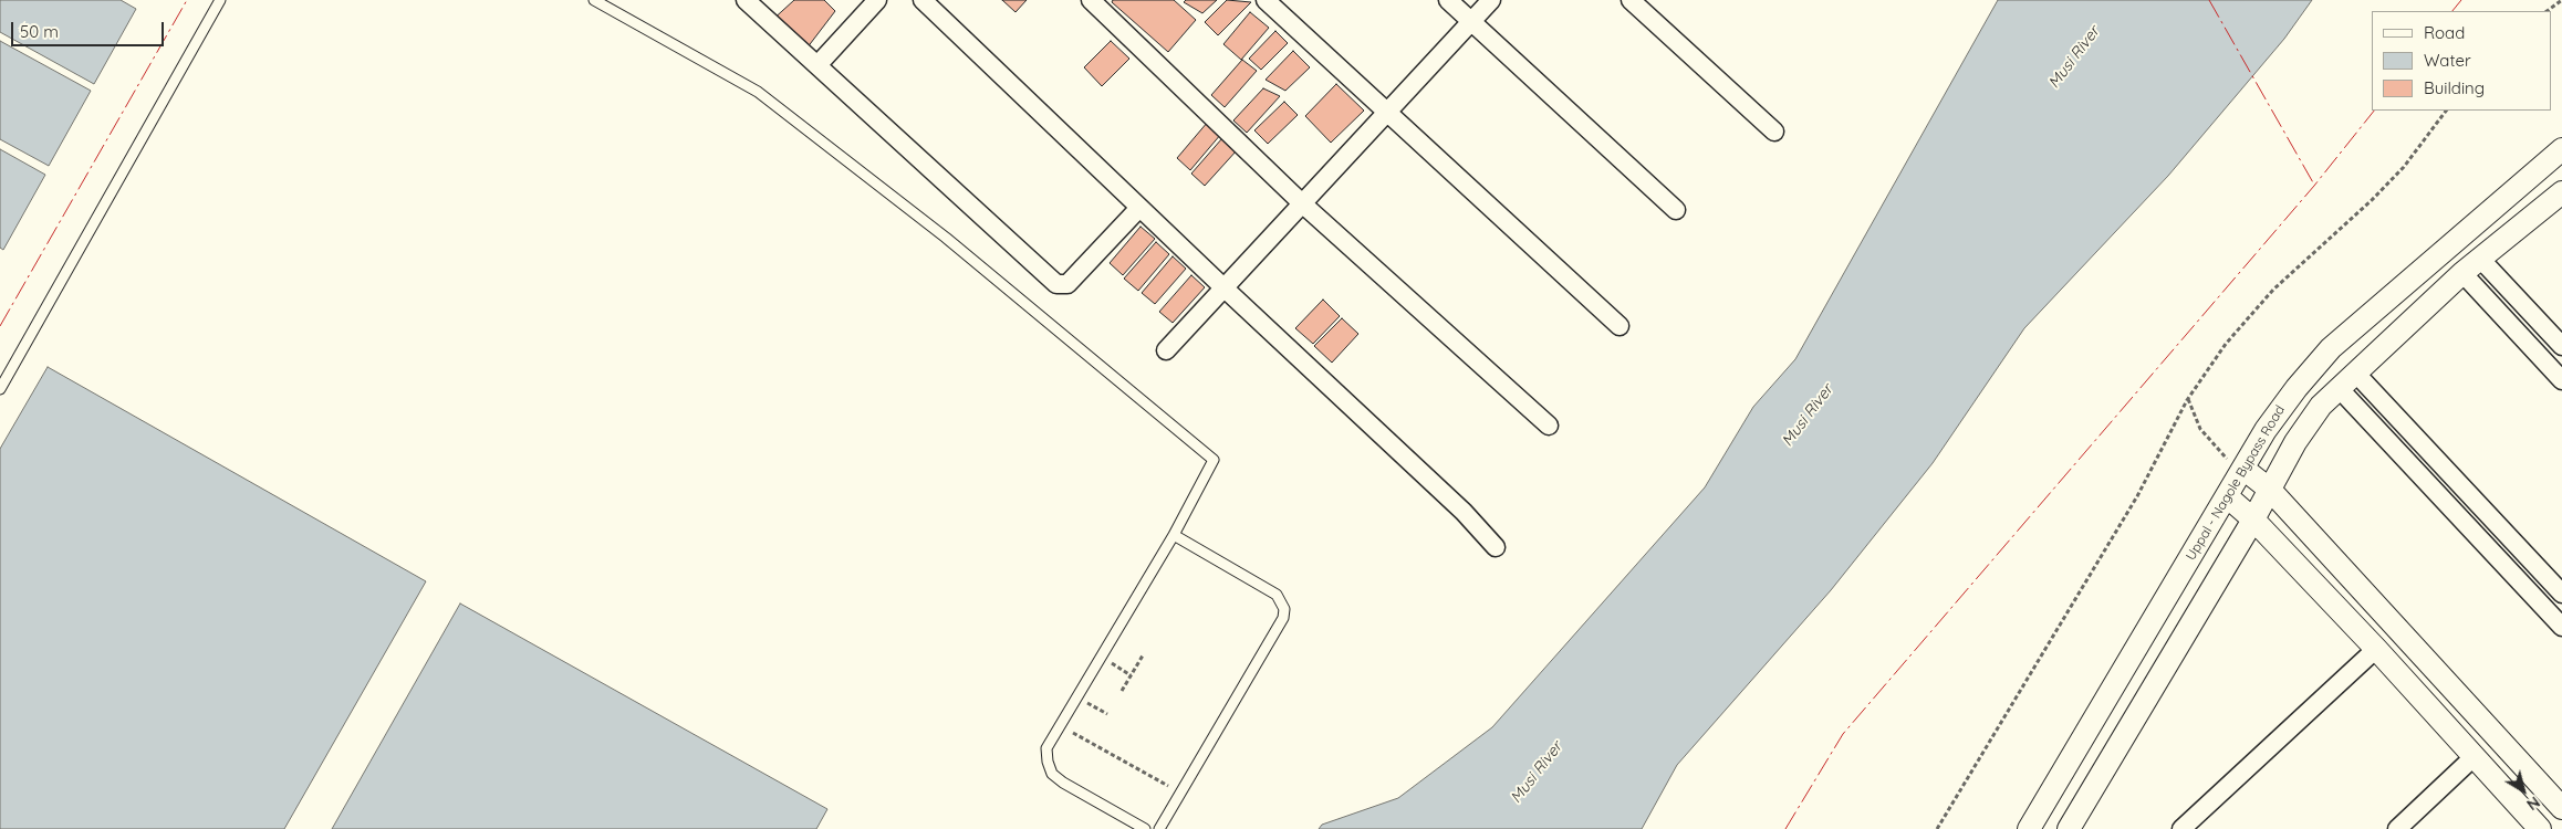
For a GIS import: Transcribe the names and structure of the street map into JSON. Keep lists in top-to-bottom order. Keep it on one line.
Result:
{"streets":{"street":["Uppal - Nagole Bypass Road"]},"water":["Musi River"],"legend":["Road","Water","Building"],"scale_bar":"50 m","north":"bottom right"}
